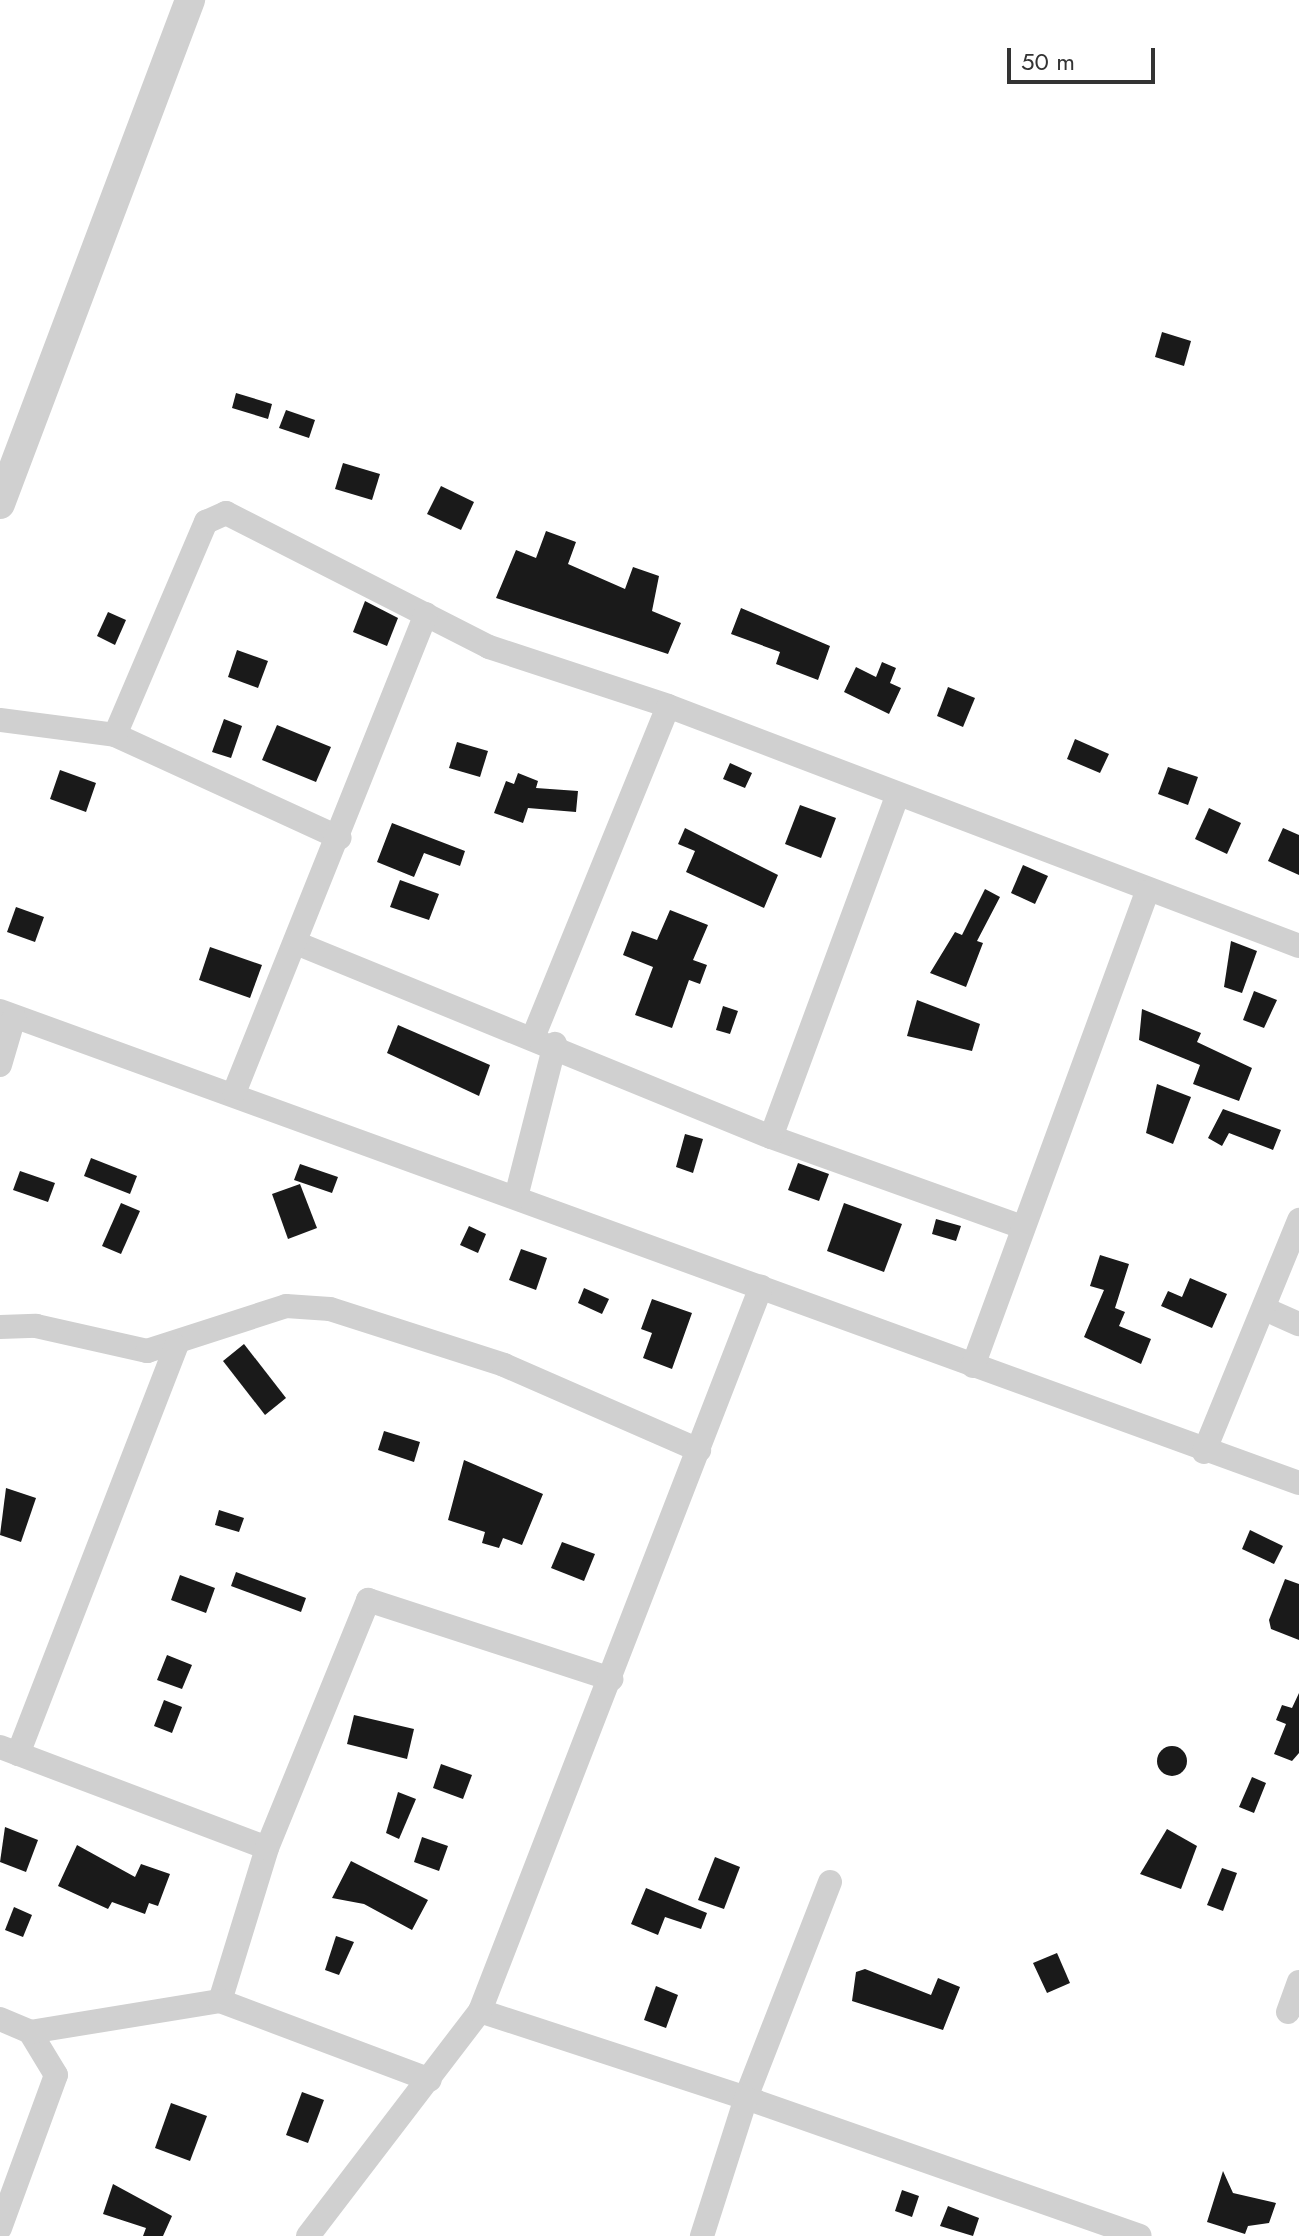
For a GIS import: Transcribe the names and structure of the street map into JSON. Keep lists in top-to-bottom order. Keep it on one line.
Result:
{"scale_bar":"50 m"}
